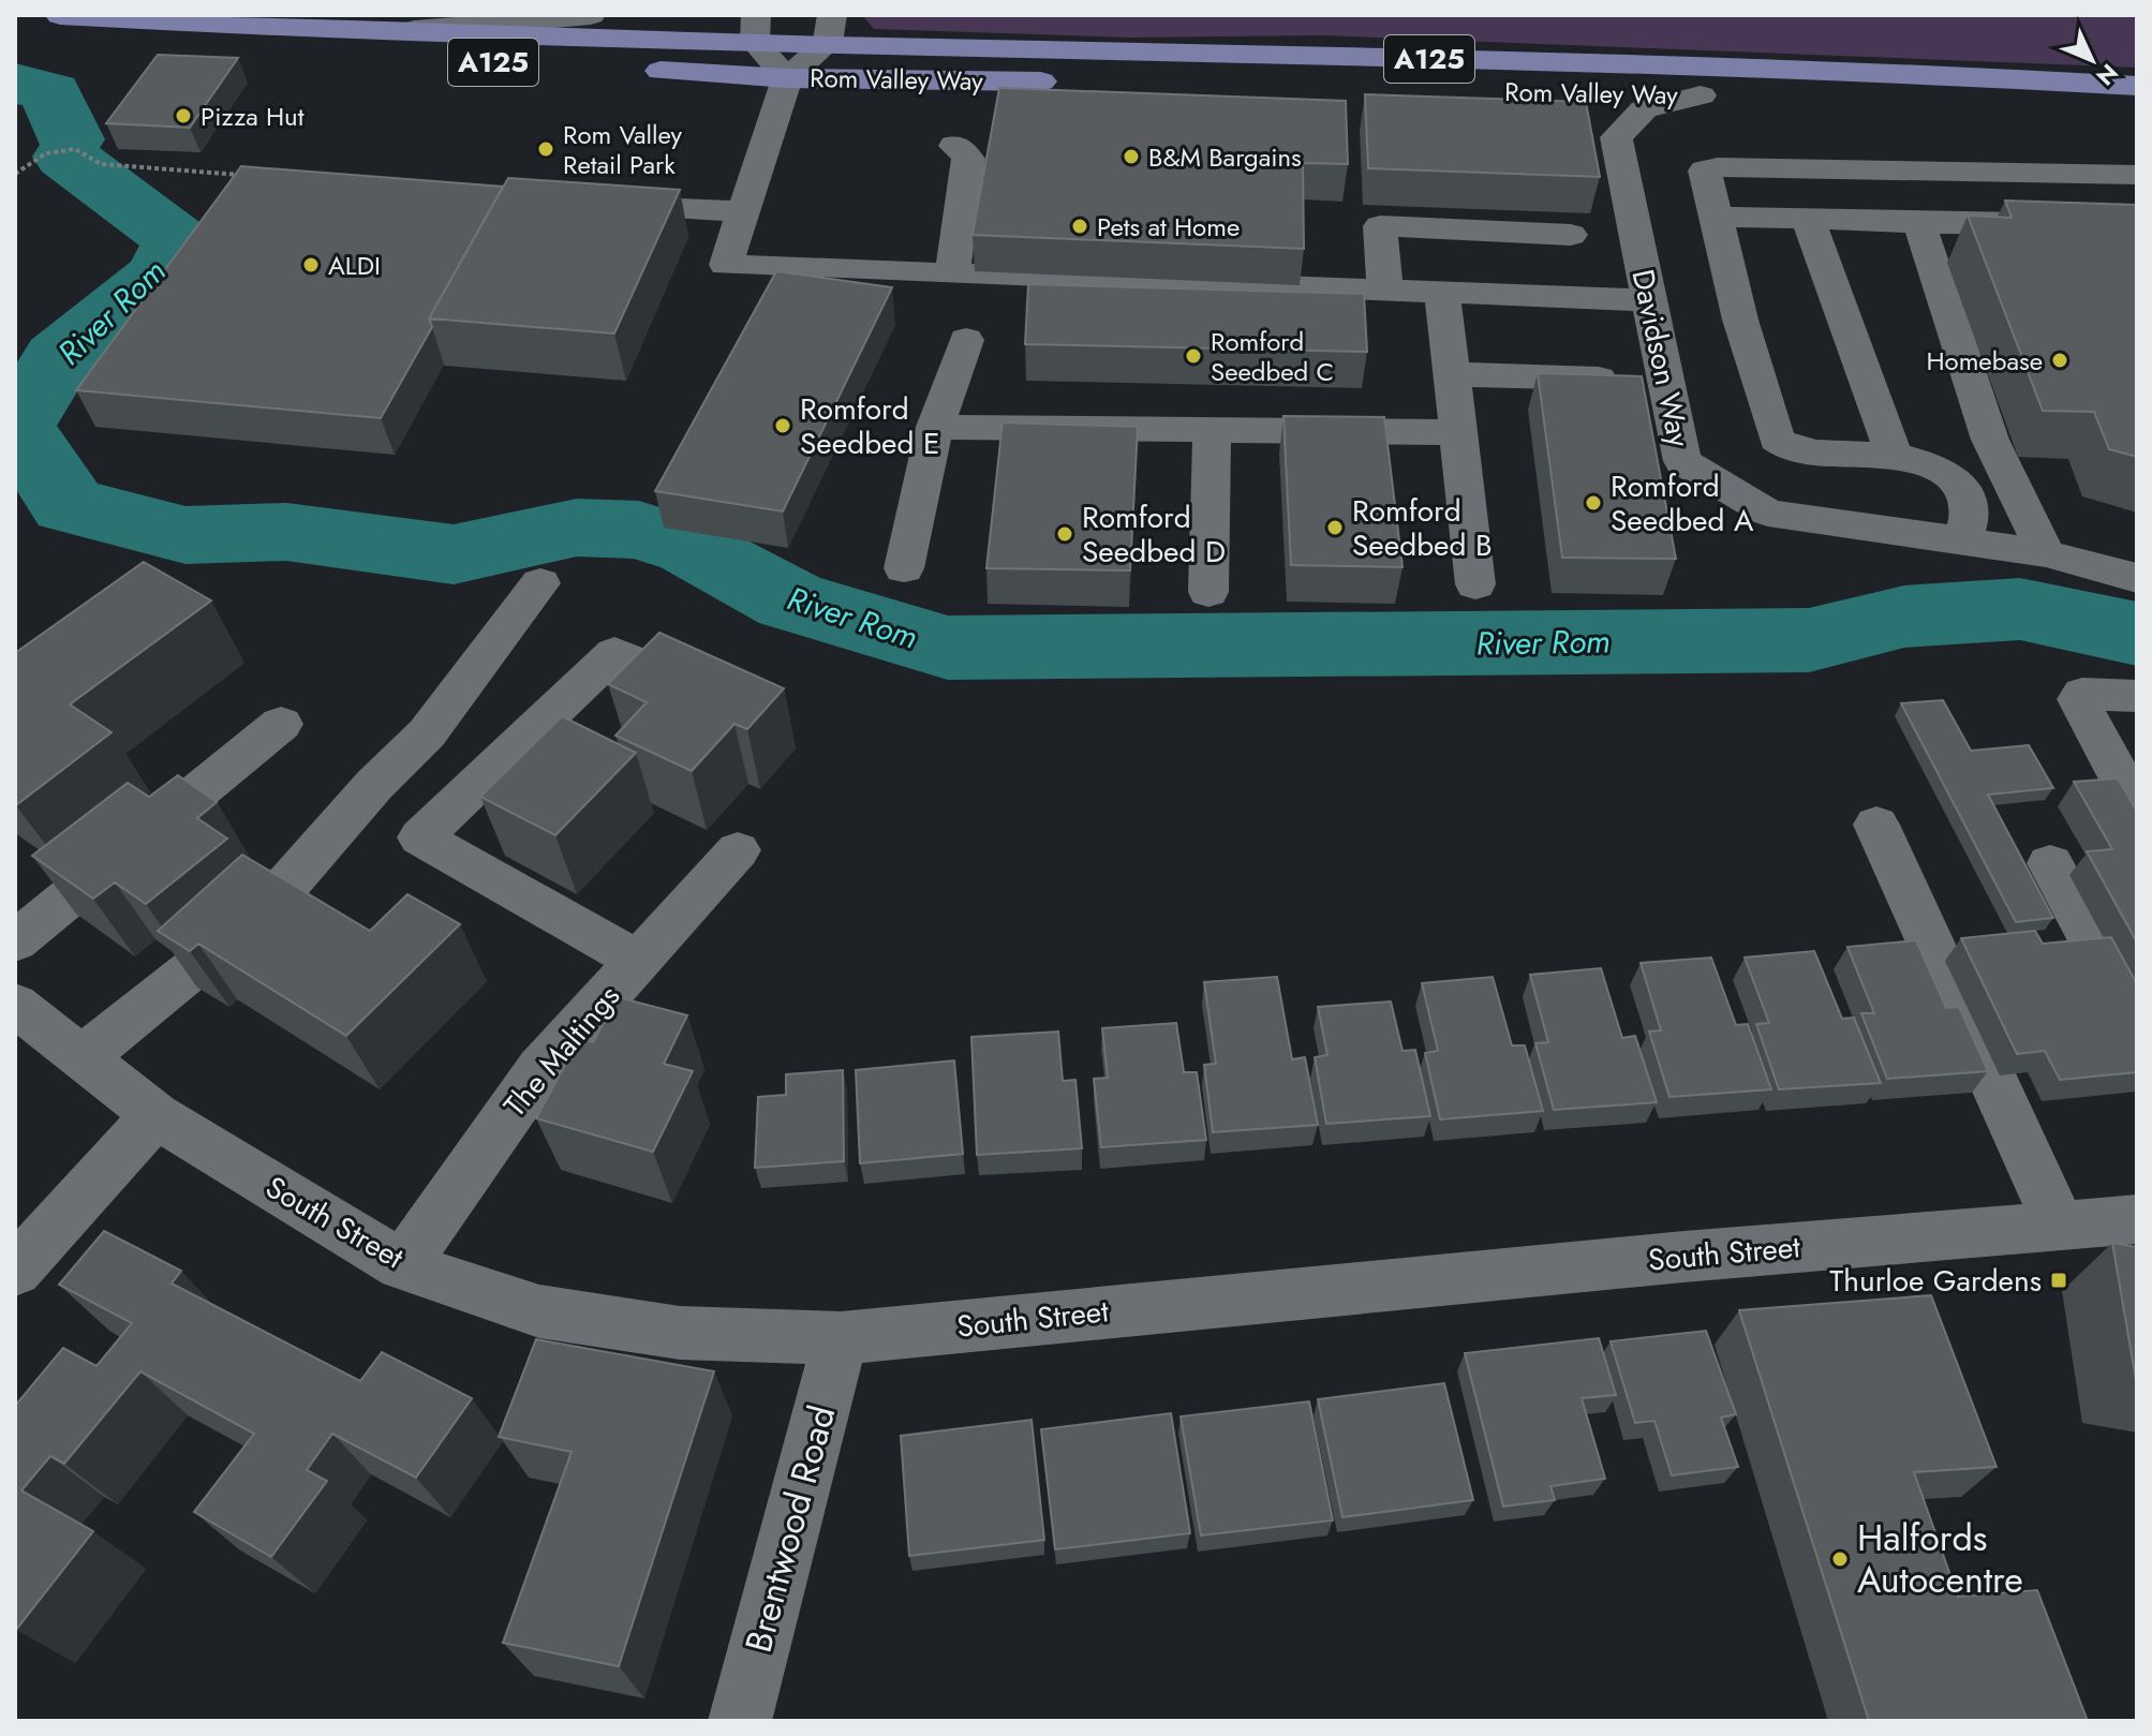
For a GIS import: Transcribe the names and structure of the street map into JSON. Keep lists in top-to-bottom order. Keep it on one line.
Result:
{"streets":{"main road":["A125","Rom Valley Way"],"street":["Davidson Way","The Maltings","South Street","Brentwood Road"]},"crossings":[["Rom Valley Way","Davidson Way"],["The Maltings","South Street"],["South Street","Brentwood Road"]],"water":["River Rom"],"places":{"other":["Pizza Hut","Rom Valley Retail Park","B&M Bargains","Pets at Home","ALDI","Romford Seedbed C","Homebase","Romford Seedbed E","Romford Seedbed A","Romford Seedbed B","Romford Seedbed D","Halfords Autocentre"],"transit":["Thurloe Gardens"]},"north":"bottom right"}
